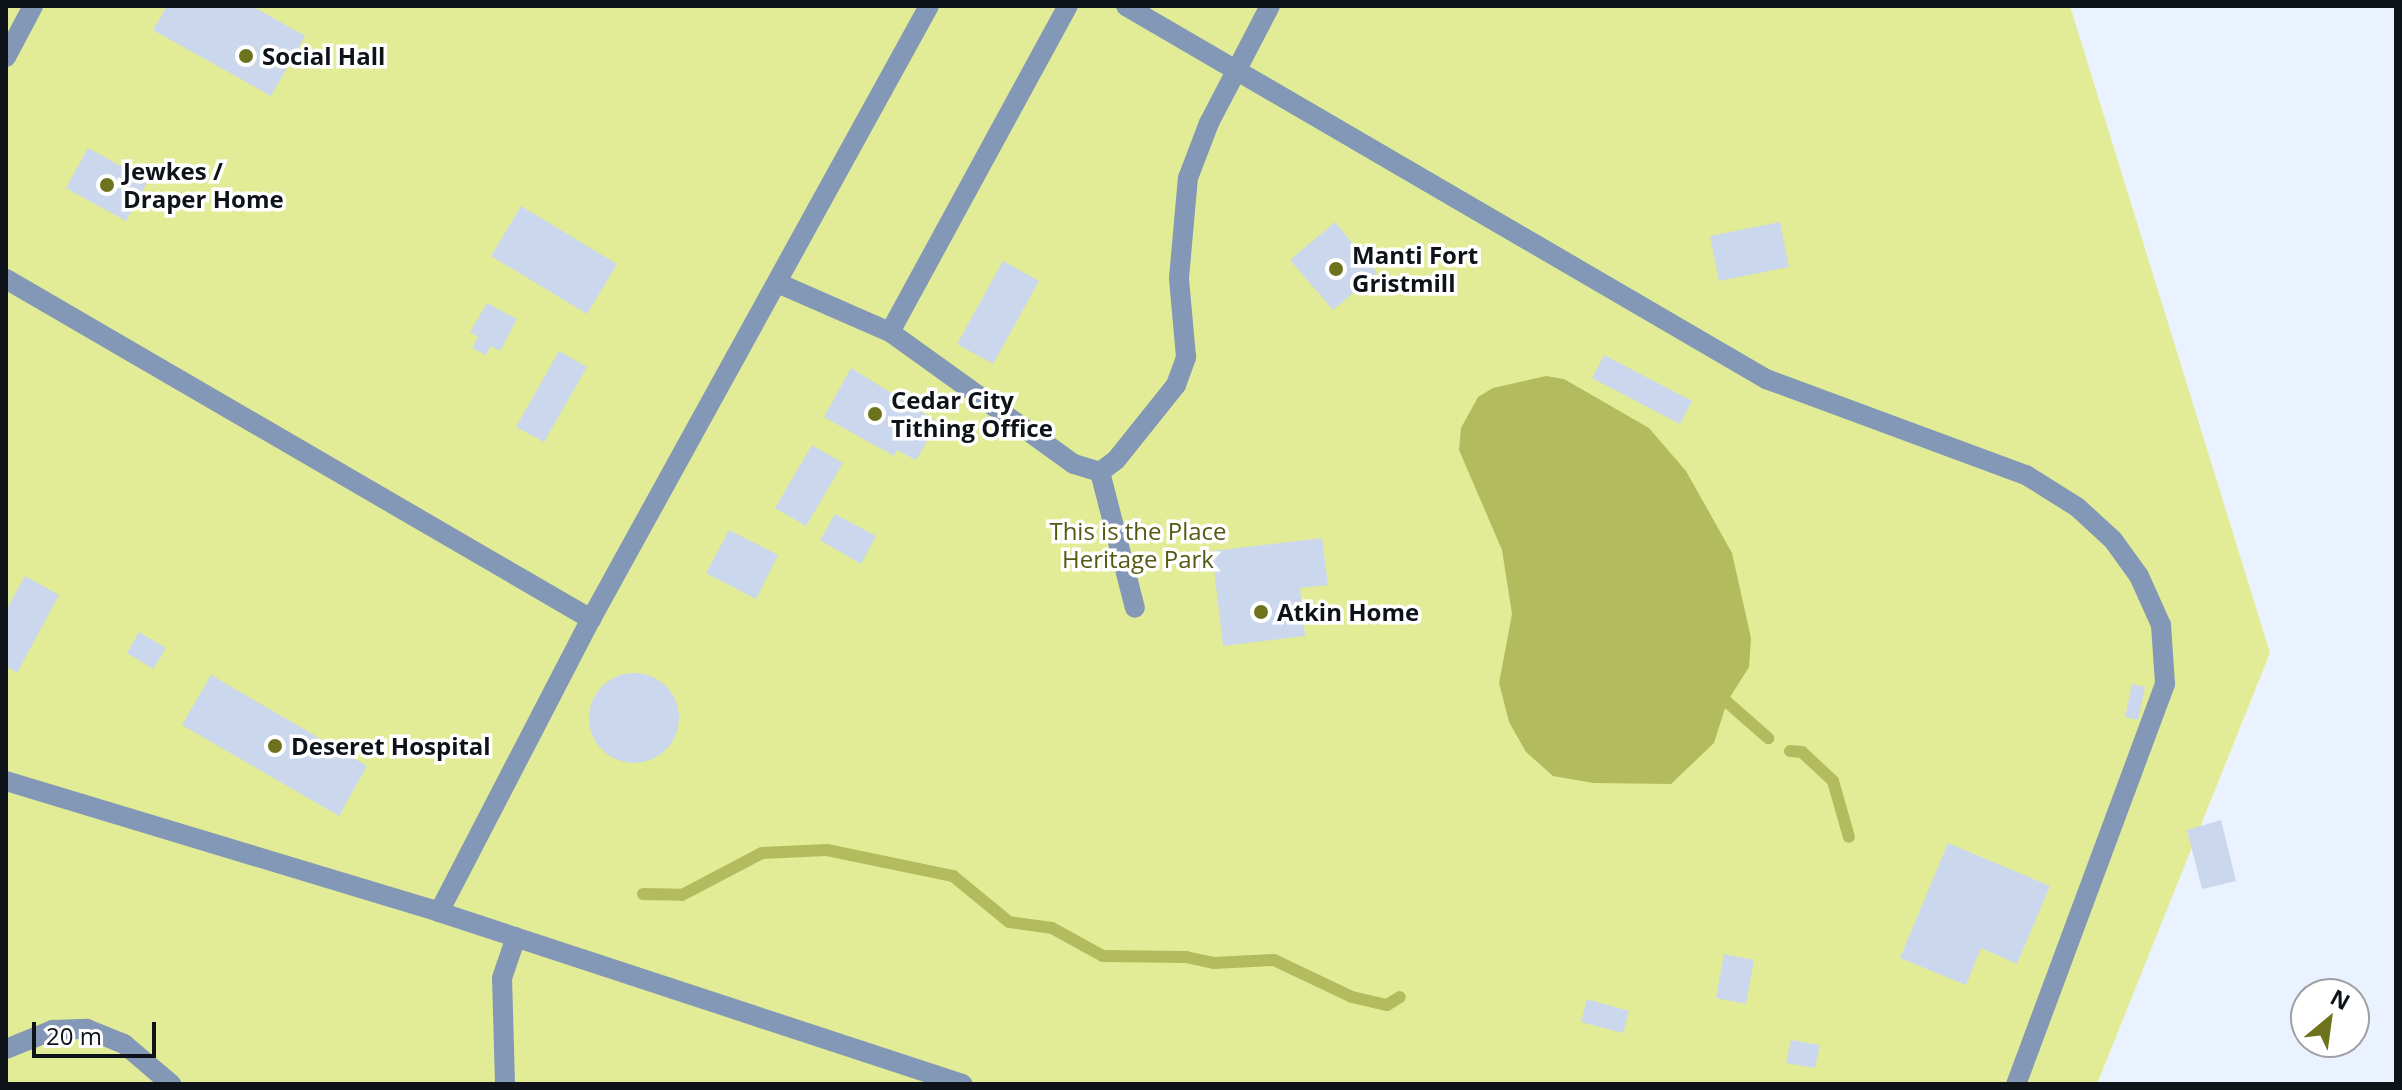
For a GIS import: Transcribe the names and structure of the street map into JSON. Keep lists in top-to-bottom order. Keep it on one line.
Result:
{"parks":["This is the Place Heritage Park"],"places":["Social Hall","Jewkes / Draper Home","Manti Fort Gristmill","Cedar City Tithing Office","Atkin Home","Deseret Hospital"],"scale_bar":"20 m","north":"top right"}
